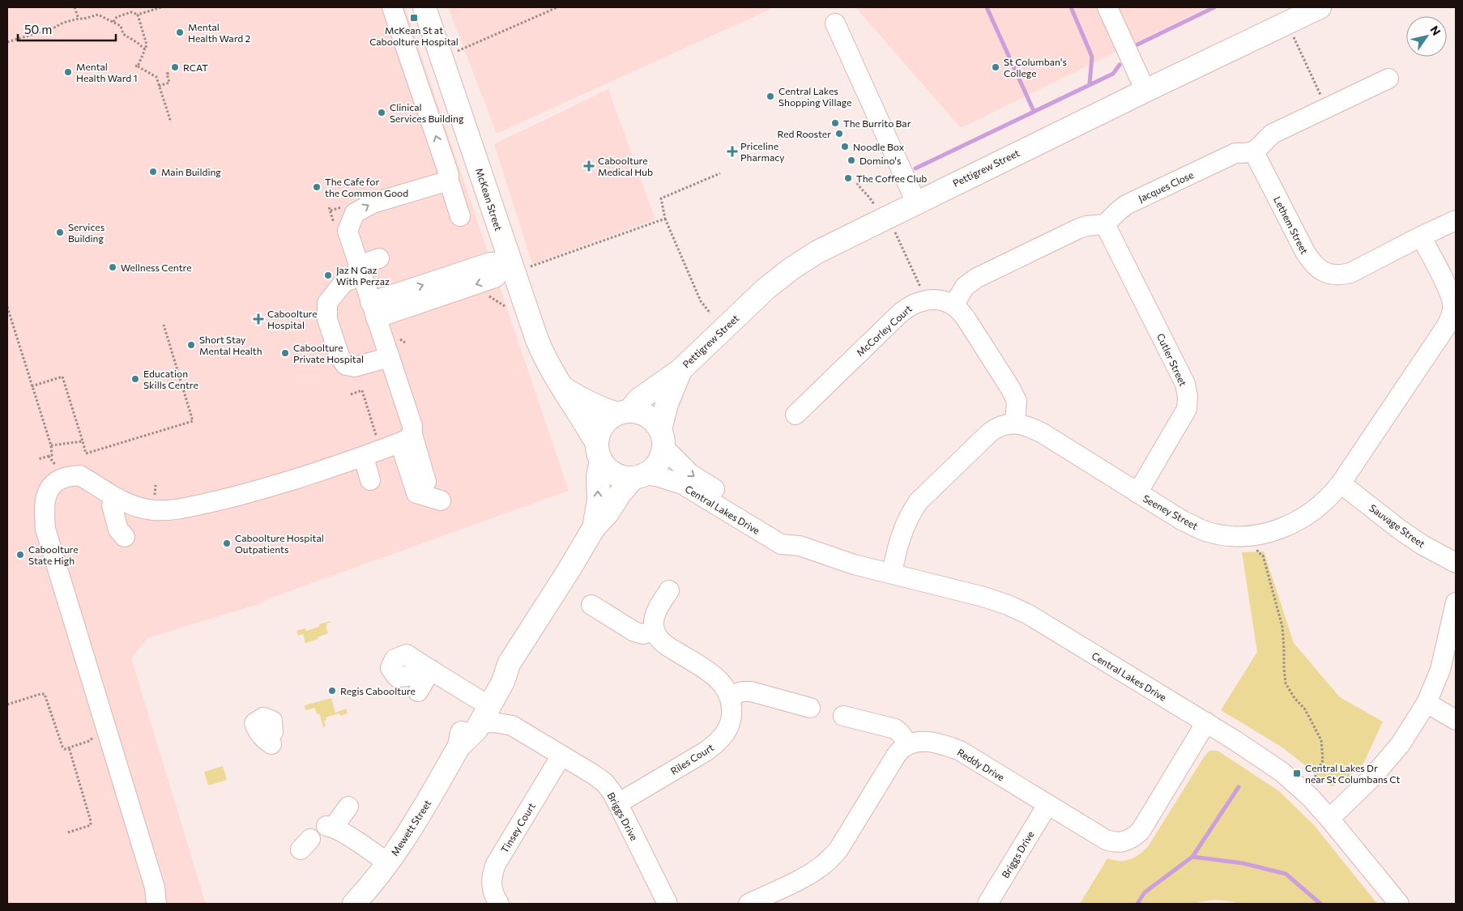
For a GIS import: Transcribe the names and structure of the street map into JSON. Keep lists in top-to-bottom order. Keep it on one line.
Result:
{"streets":{"main road":["Pettigrew Street","McKean Street","Mewett Street"],"street":["Jacques Close","Lethem Street","McCorley Court","Cutler Street","Central Lakes Drive","Seeney Street","Sauvage Street","Riles Court","Reddy Drive","Briggs Drive","Tinsey Court"]},"crossings":[["Pettigrew Street","McKean Street"],["Pettigrew Street","Central Lakes Drive"],["Pettigrew Street","Mewett Street"],["Jacques Close","Lethem Street"],["Jacques Close","Cutler Street"],["McKean Street","Central Lakes Drive"],["McKean Street","Mewett Street"],["Lethem Street","Seeney Street"],["Cutler Street","Seeney Street"],["Central Lakes Drive","Reddy Drive"],["Central Lakes Drive","Mewett Street"],["Seeney Street","Sauvage Street"],["Riles Court","Briggs Drive"],["Reddy Drive","Briggs Drive"],["Briggs Drive","Mewett Street"],["Briggs Drive","Tinsey Court"]],"places":{"transit":["McKean St at Caboolture Hospital","Central Lakes Dr near St Columbans Ct"],"other":["Mental Health Ward 2","RCAT","St Columban's College","Mental Health Ward 1","Central Lakes Shopping Village","Clinical Services Building","The Burrito Bar","Red Rooster","Noodle Box","Domino's","Main Building","The Coffee Club","The Cafe for the Common Good","Services Building","Wellness Centre","Jaz N Gaz With Perzaz","Short Stay Mental Health","Caboolture Private Hospital","Education Skills Centre","Caboolture Hospital Outpatients","Caboolture State High","Regis Caboolture"],"health":["Priceline Pharmacy","Caboolture Medical Hub","Caboolture Hospital"]},"scale_bar":"50 m","north":"top right"}
